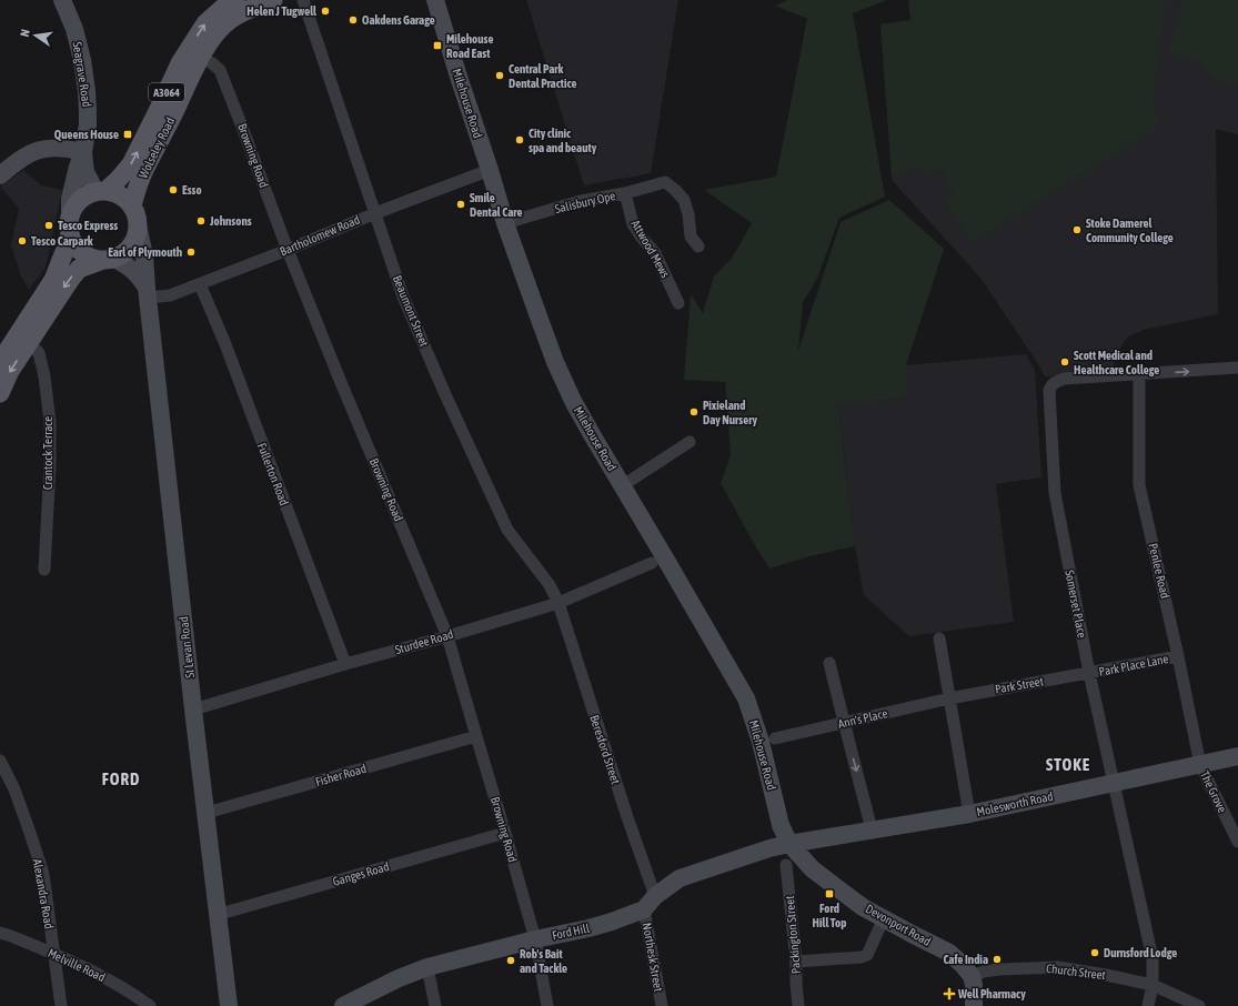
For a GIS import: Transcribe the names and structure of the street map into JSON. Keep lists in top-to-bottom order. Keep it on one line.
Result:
{"streets":{"main road":["A3064","Wolseley Road"],"street":["Seagrave Road","Milehouse Road","Browning Road","Salisbury Ope","Bartholomew Road","Attwood Mews","Beaumont Street","Crantock Terrace","Fullerton Road","Penlee Road","Somerset Place","Sturdee Road","St Levan Road","Park Place Lane","Park Street","Ann's Place","Beresford Street","Fisher Road","The Grove","Molesworth Road","Ganges Road","Alexandra Road","Devonport Road","Ford Hill","Packington Street","Northesk Street","Melville Road","Church Street"]},"crossings":[["Milehouse Road","Salisbury Ope"],["Milehouse Road","Bartholomew Road"],["Milehouse Road","Molesworth Road"],["Milehouse Road","Devonport Road"],["Milehouse Road","Ford Hill"],["Milehouse Road","Packington Street"],["Wolseley Road","Browning Road"],["Wolseley Road","St Levan Road"],["Browning Road","Bartholomew Road"],["Browning Road","Sturdee Road"],["Browning Road","Fisher Road"],["Browning Road","Ganges Road"],["Browning Road","Ford Hill"],["Salisbury Ope","Attwood Mews"],["Bartholomew Road","Beaumont Street"],["Bartholomew Road","Fullerton Road"],["Bartholomew Road","St Levan Road"],["Beaumont Street","Sturdee Road"],["Beaumont Street","Beresford Street"],["Fullerton Road","Sturdee Road"],["Penlee Road","Somerset Place"],["Penlee Road","Park Place Lane"],["Penlee Road","The Grove"],["Penlee Road","Molesworth Road"],["Somerset Place","Park Place Lane"],["Somerset Place","Park Street"],["Somerset Place","Molesworth Road"],["Somerset Place","Church Street"],["Sturdee Road","St Levan Road"],["Sturdee Road","Beresford Street"],["St Levan Road","Fisher Road"],["St Levan Road","Ganges Road"],["Park Place Lane","Park Street"],["Park Street","Ann's Place"],["Beresford Street","Ford Hill"],["Beresford Street","Northesk Street"],["The Grove","Molesworth Road"],["Molesworth Road","Devonport Road"],["Molesworth Road","Ford Hill"],["Molesworth Road","Packington Street"],["Alexandra Road","Melville Road"],["Devonport Road","Ford Hill"],["Devonport Road","Packington Street"],["Devonport Road","Church Street"],["Ford Hill","Packington Street"],["Ford Hill","Northesk Street"]],"districts":["STOKE","FORD"],"places":{"other":["Helen J Tugwell","Oakdens Garage","Central Park Dental Practice","City clinic spa and beauty","Esso","Smile Dental Care","Johnsons","Tesco Express","Stoke Damerel Community College","Tesco Carpark","Earl of Plymouth","Scott Medical and Healthcare College","Pixieland Day Nursery","Durnsford Lodge","Cafe India","Rob's Bait and Tackle"],"transit":["Milehouse Road East","Queens House","Ford Hill Top"],"health":["Well Pharmacy"]},"north":"left"}
